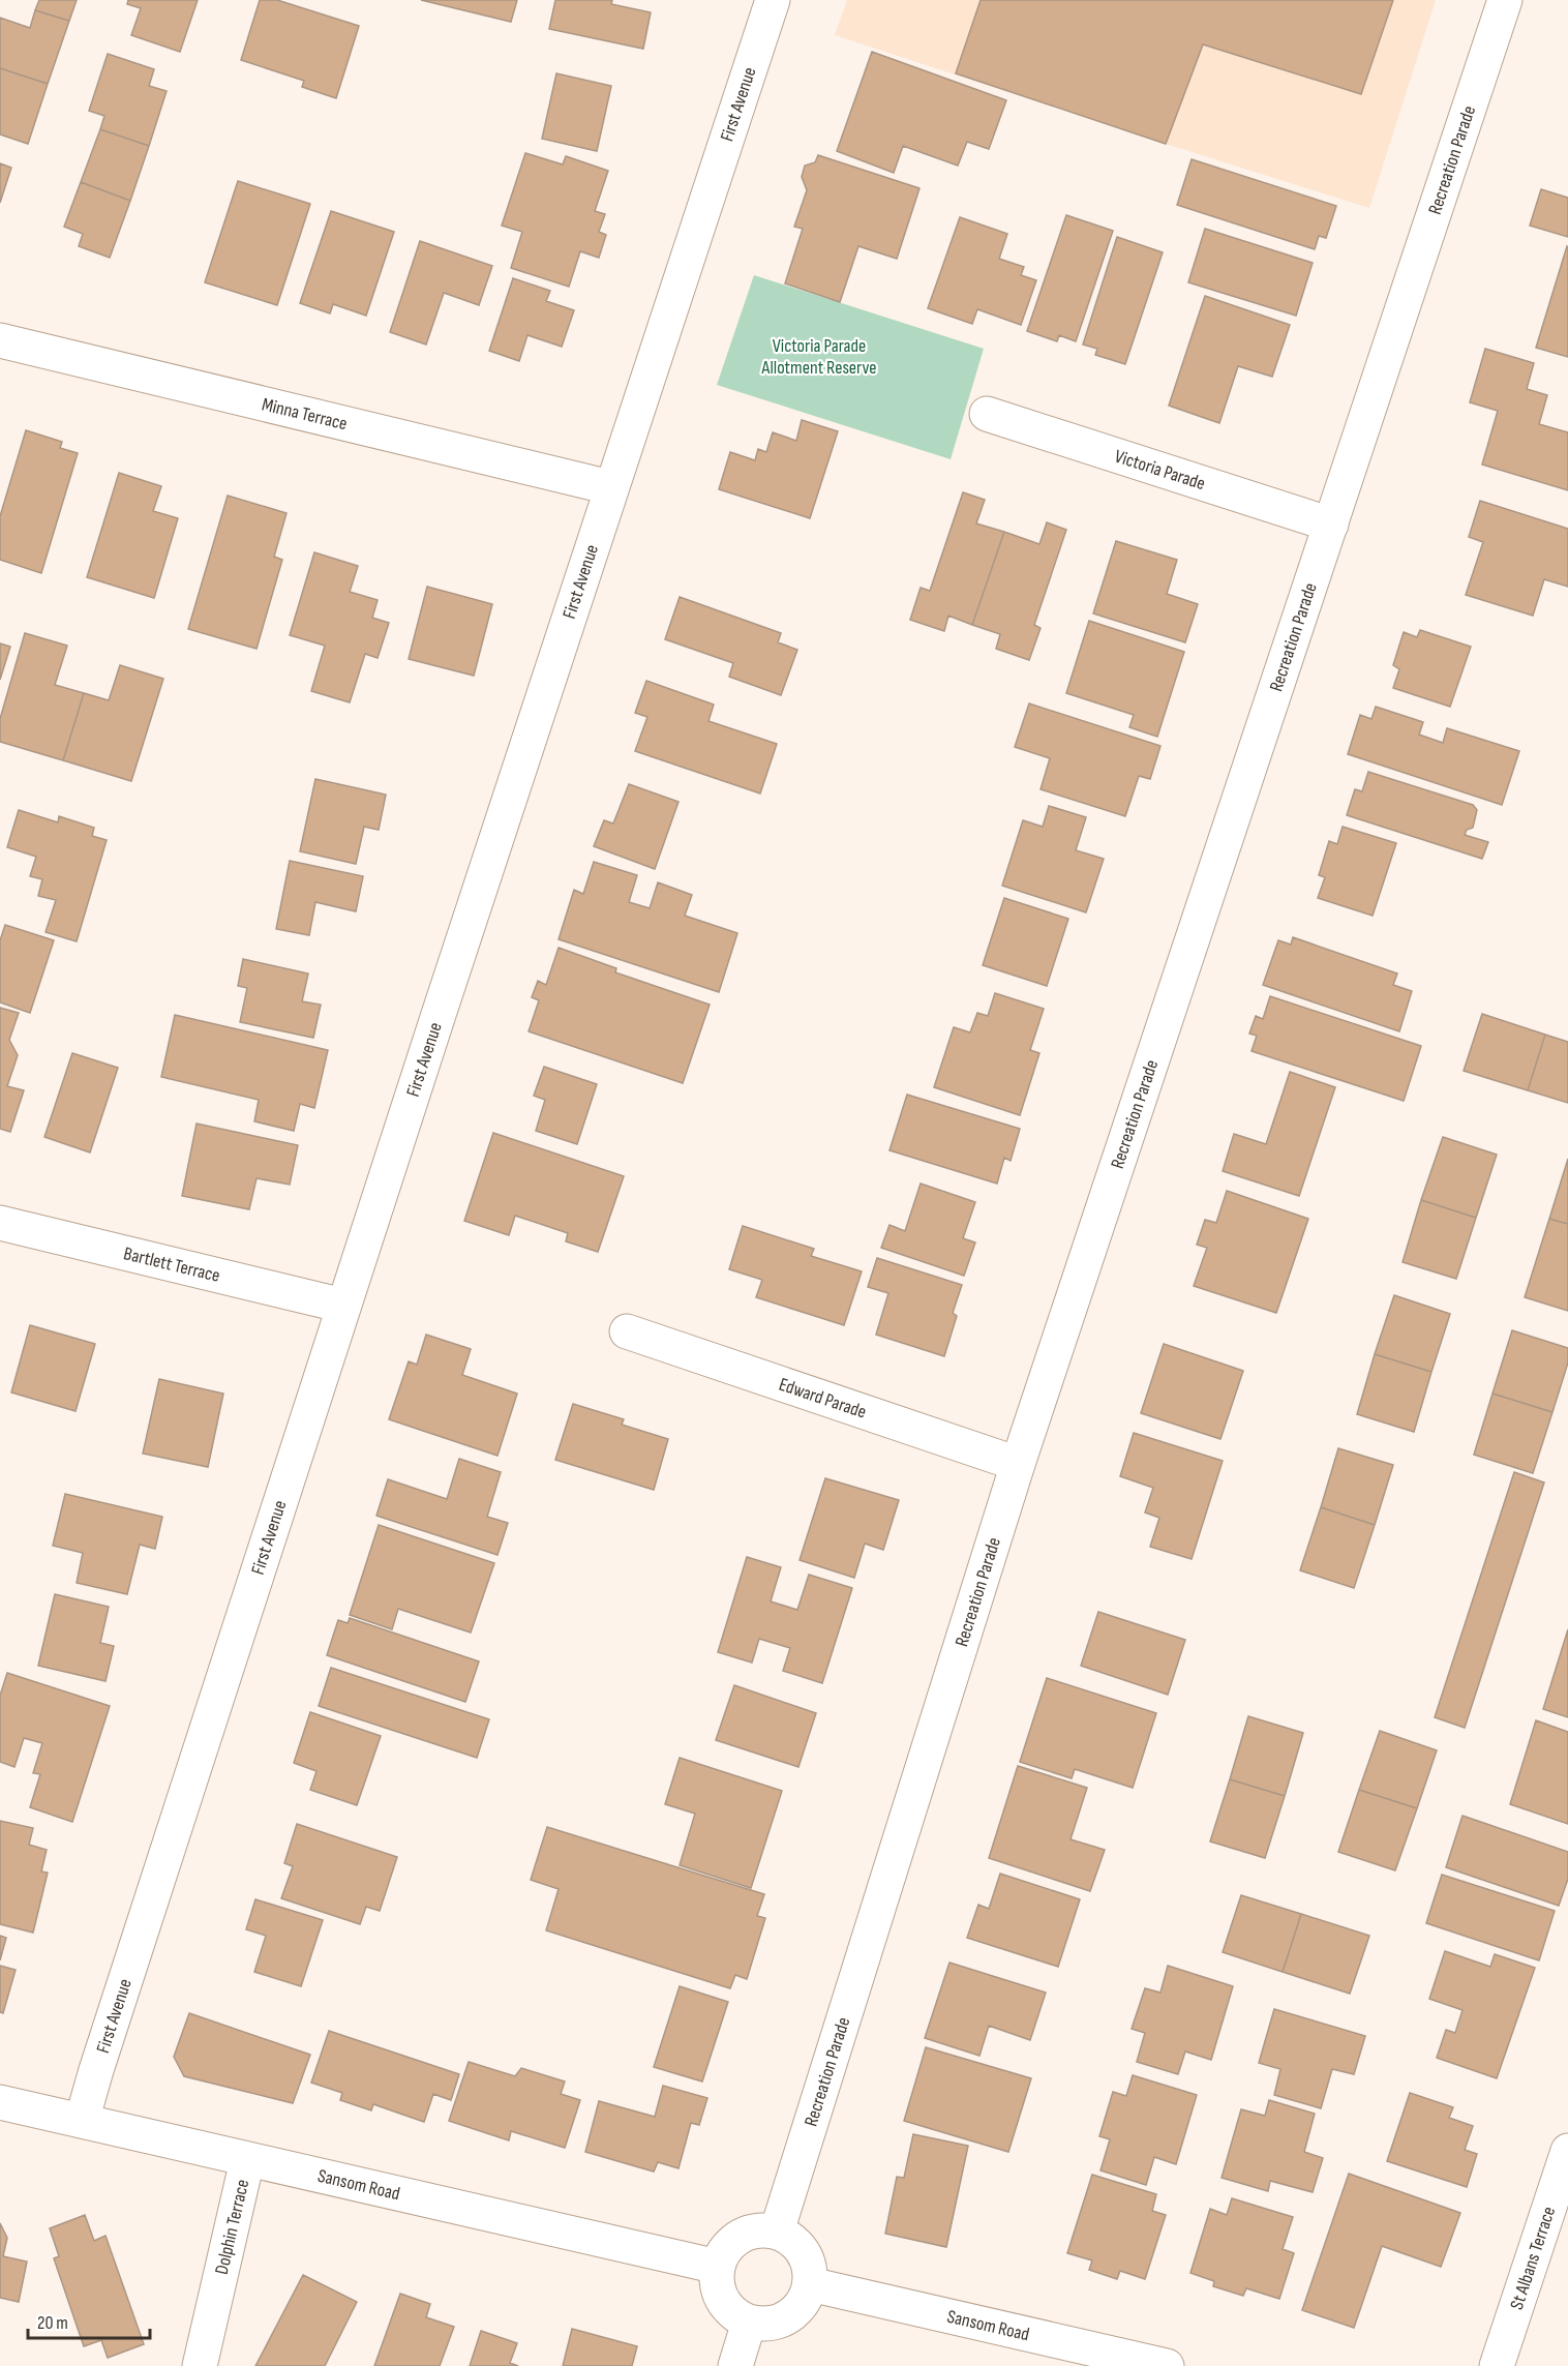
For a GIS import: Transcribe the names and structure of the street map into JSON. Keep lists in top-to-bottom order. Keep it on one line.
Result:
{"streets":{"street":["First Avenue","Recreation Parade","Minna Terrace","Victoria Parade","Bartlett Terrace","Edward Parade","Sansom Road","Dolphin Terrace","St Albans Terrace"]},"crossings":[["First Avenue","Minna Terrace"],["First Avenue","Bartlett Terrace"],["First Avenue","Sansom Road"],["Recreation Parade","Victoria Parade"],["Recreation Parade","Edward Parade"],["Recreation Parade","Sansom Road"],["Sansom Road","Dolphin Terrace"]],"parks":["Victoria Parade Allotment Reserve"],"scale_bar":"20 m"}
